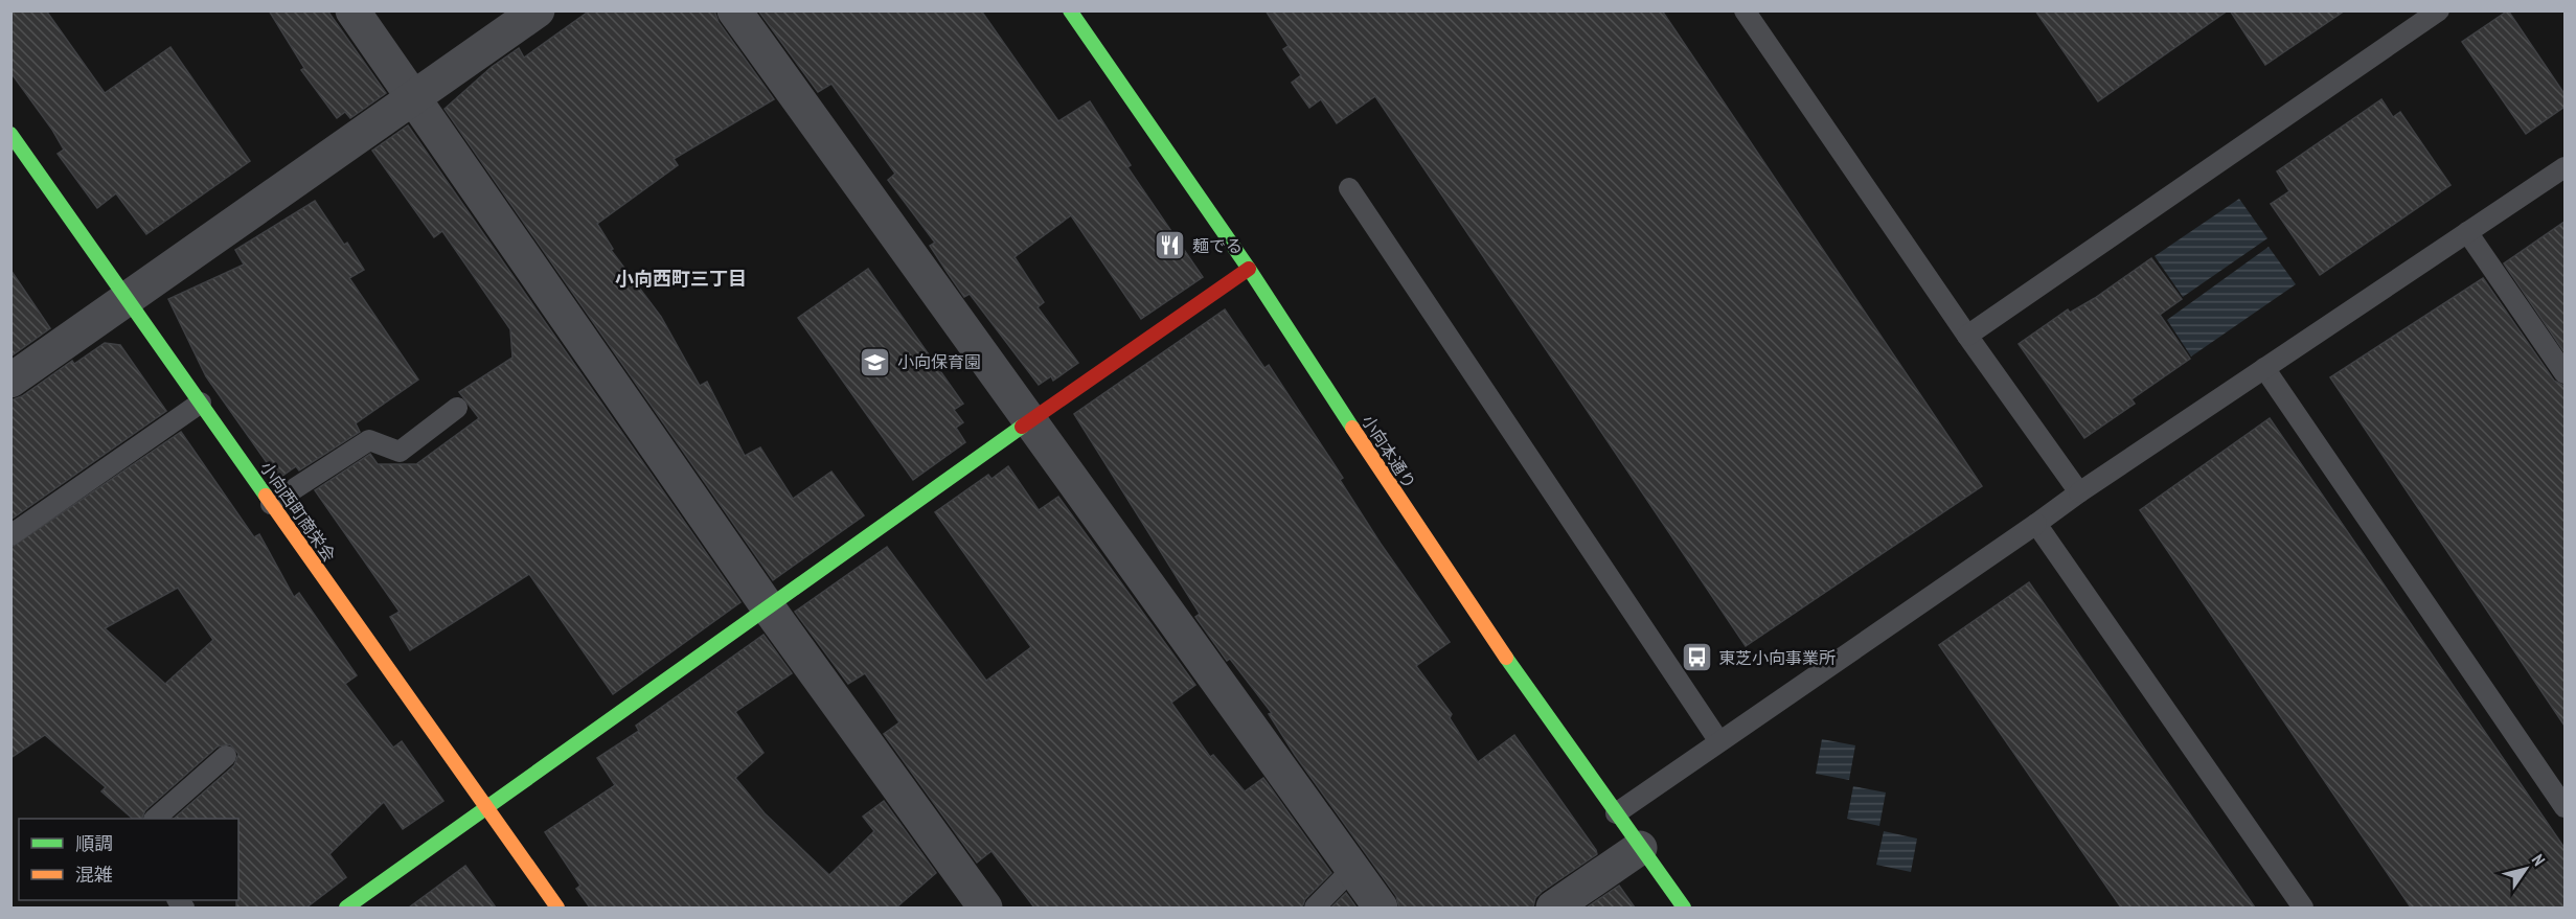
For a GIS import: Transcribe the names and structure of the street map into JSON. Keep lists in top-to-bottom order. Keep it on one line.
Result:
{"streets":{"street":["小向本通り","小向西町商栄会"]},"districts":["小向西町三丁目"],"places":{"restaurant":["麺でる"],"school or university":["小向保育園"],"bus stop":["東芝小向事業所"]},"legend":["順調","混雑"],"north":"top right"}
